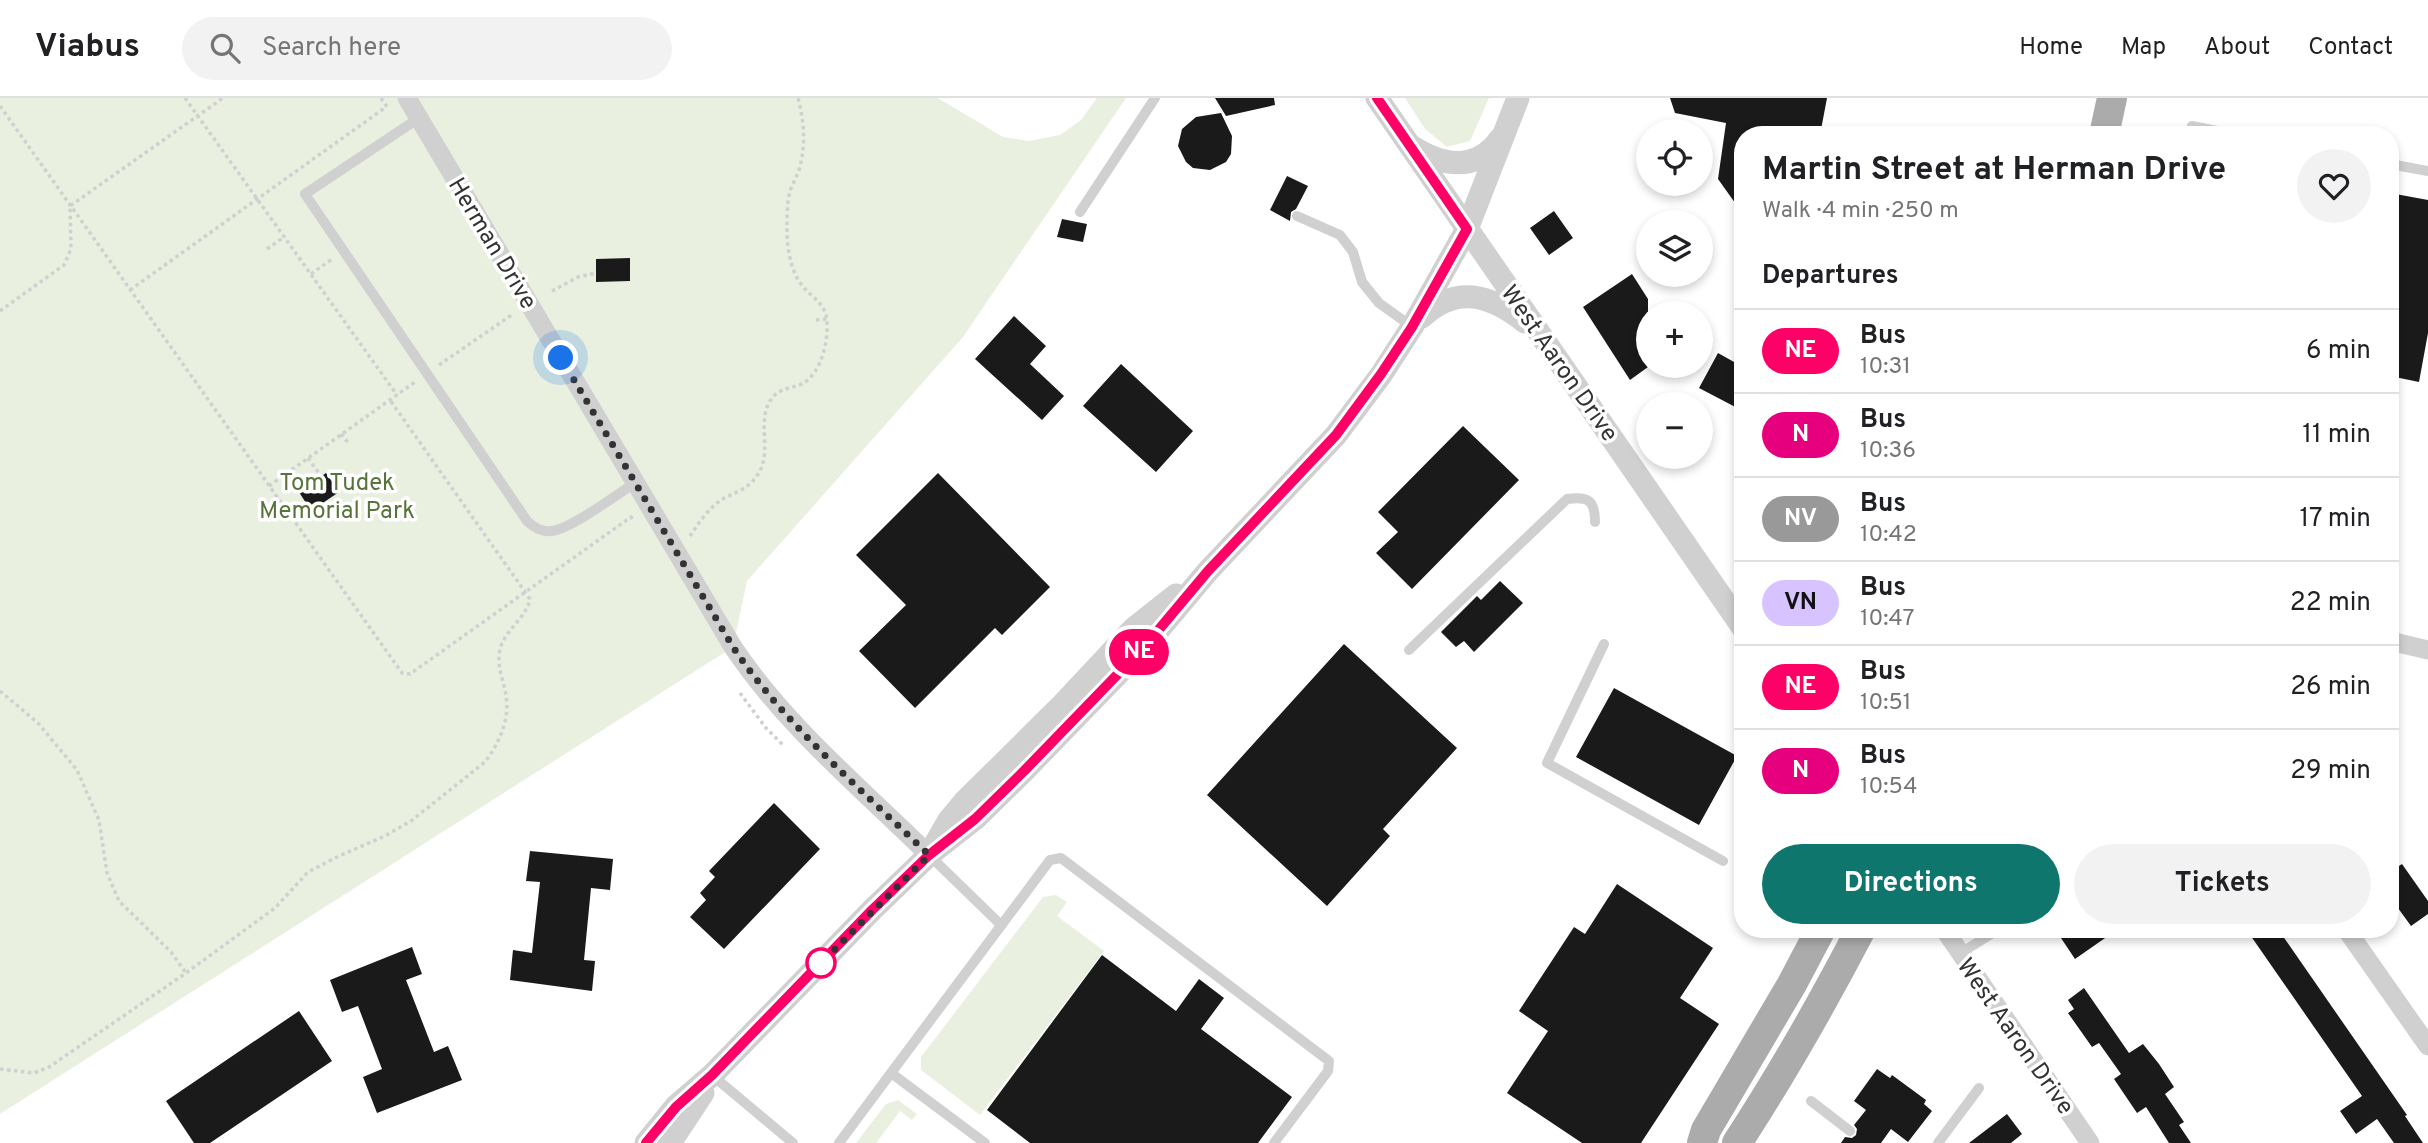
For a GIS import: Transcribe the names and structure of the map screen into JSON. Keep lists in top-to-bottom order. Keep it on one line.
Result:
{"streets":{"street":["Herman Drive","West Aaron Drive"]},"parks":["Tom Tudek Memorial Park"],"lines":["bus line NE"],"page":{"header":"Viabus","search":"Search here","nav":["Home","Map","About","Contact"],"on_map":"NE","map_buttons":["+","−"],"heading":[["Martin Street at Herman Drive","Walk · 4 min · 250 m"],"Departures"],"list":[{"mark":"NE","name":"Bus","note":"10:31","value":"6 min"},{"mark":"N","name":"Bus","note":"10:36","value":"11 min"},{"mark":"NV","name":"Bus","note":"10:42","value":"17 min"},{"mark":"VN","name":"Bus","note":"10:47","value":"22 min"},{"mark":"NE","name":"Bus","note":"10:51","value":"26 min"},{"mark":"N","name":"Bus","note":"10:54","value":"29 min"}],"buttons":["Directions","Tickets"]}}
